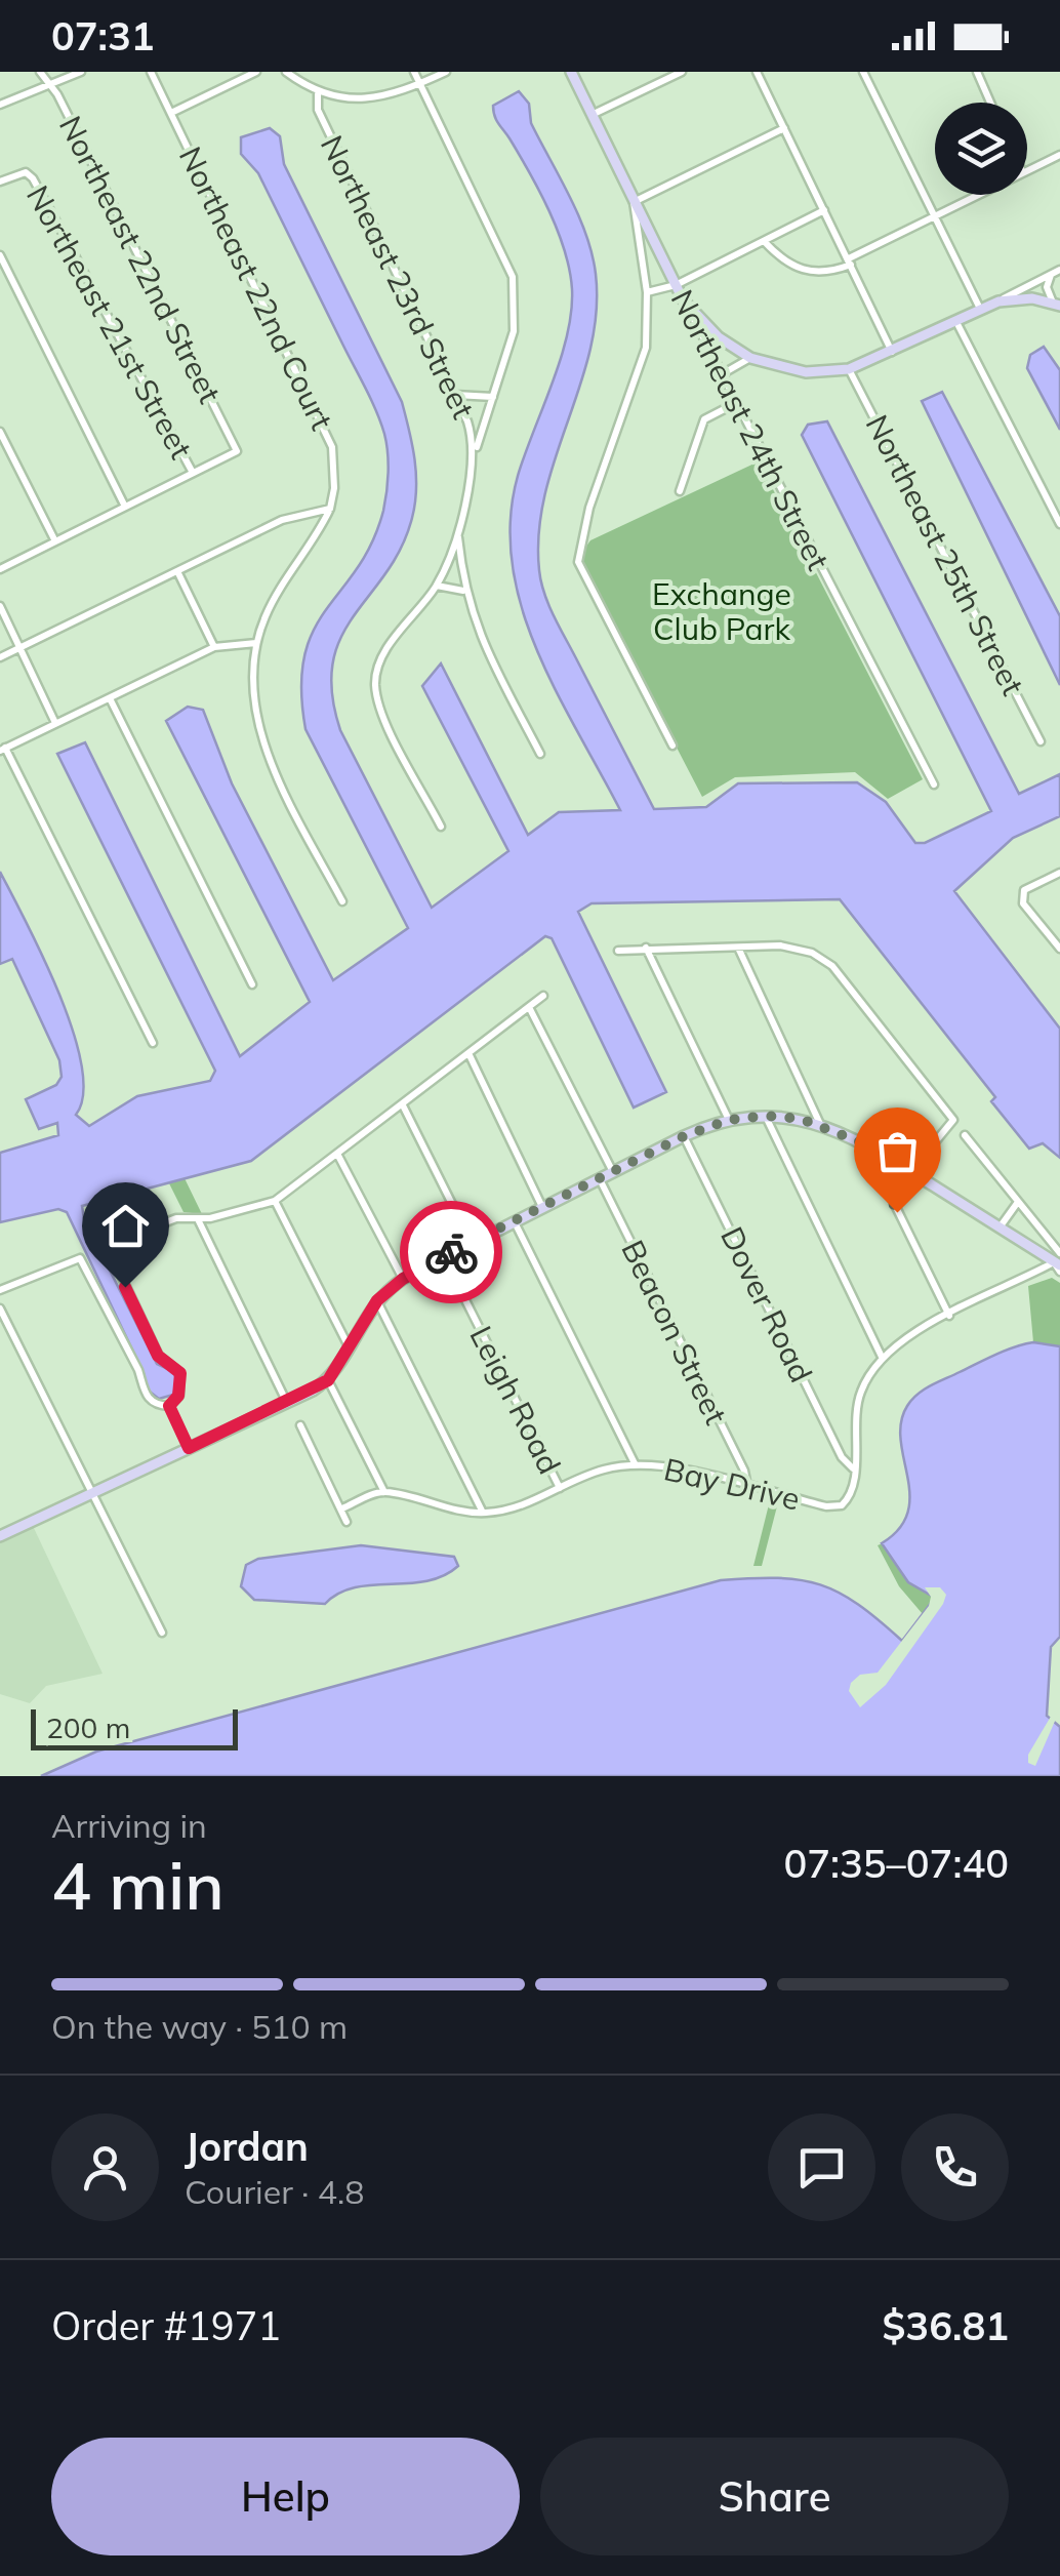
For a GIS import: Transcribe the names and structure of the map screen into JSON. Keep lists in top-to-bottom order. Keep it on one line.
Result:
{"streets":{"main road":["Northeast 24th Street"],"street":["Northeast 22nd Street","Northeast 23rd Street","Northeast 22nd Court","Northeast 21st Street","Northeast 25th Street","Dover Road","Beacon Street","Leigh Road","Bay Drive"]},"crossings":[["Northeast 22nd Street","Northeast 21st Street"],["Dover Road","Bay Drive"],["Beacon Street","Bay Drive"],["Leigh Road","Bay Drive"]],"parks":["Exchange Club Park"],"scale_bar":"200 m","page":{"status":"07:31","scale":"200 m","heading":["4 min","Arriving in","07:35–07:40"],"panel":["Jordan","Courier · 4.8","Order #1971","$36.81"],"bar":"On the way · 510 m","buttons":["Help","Share"]}}
